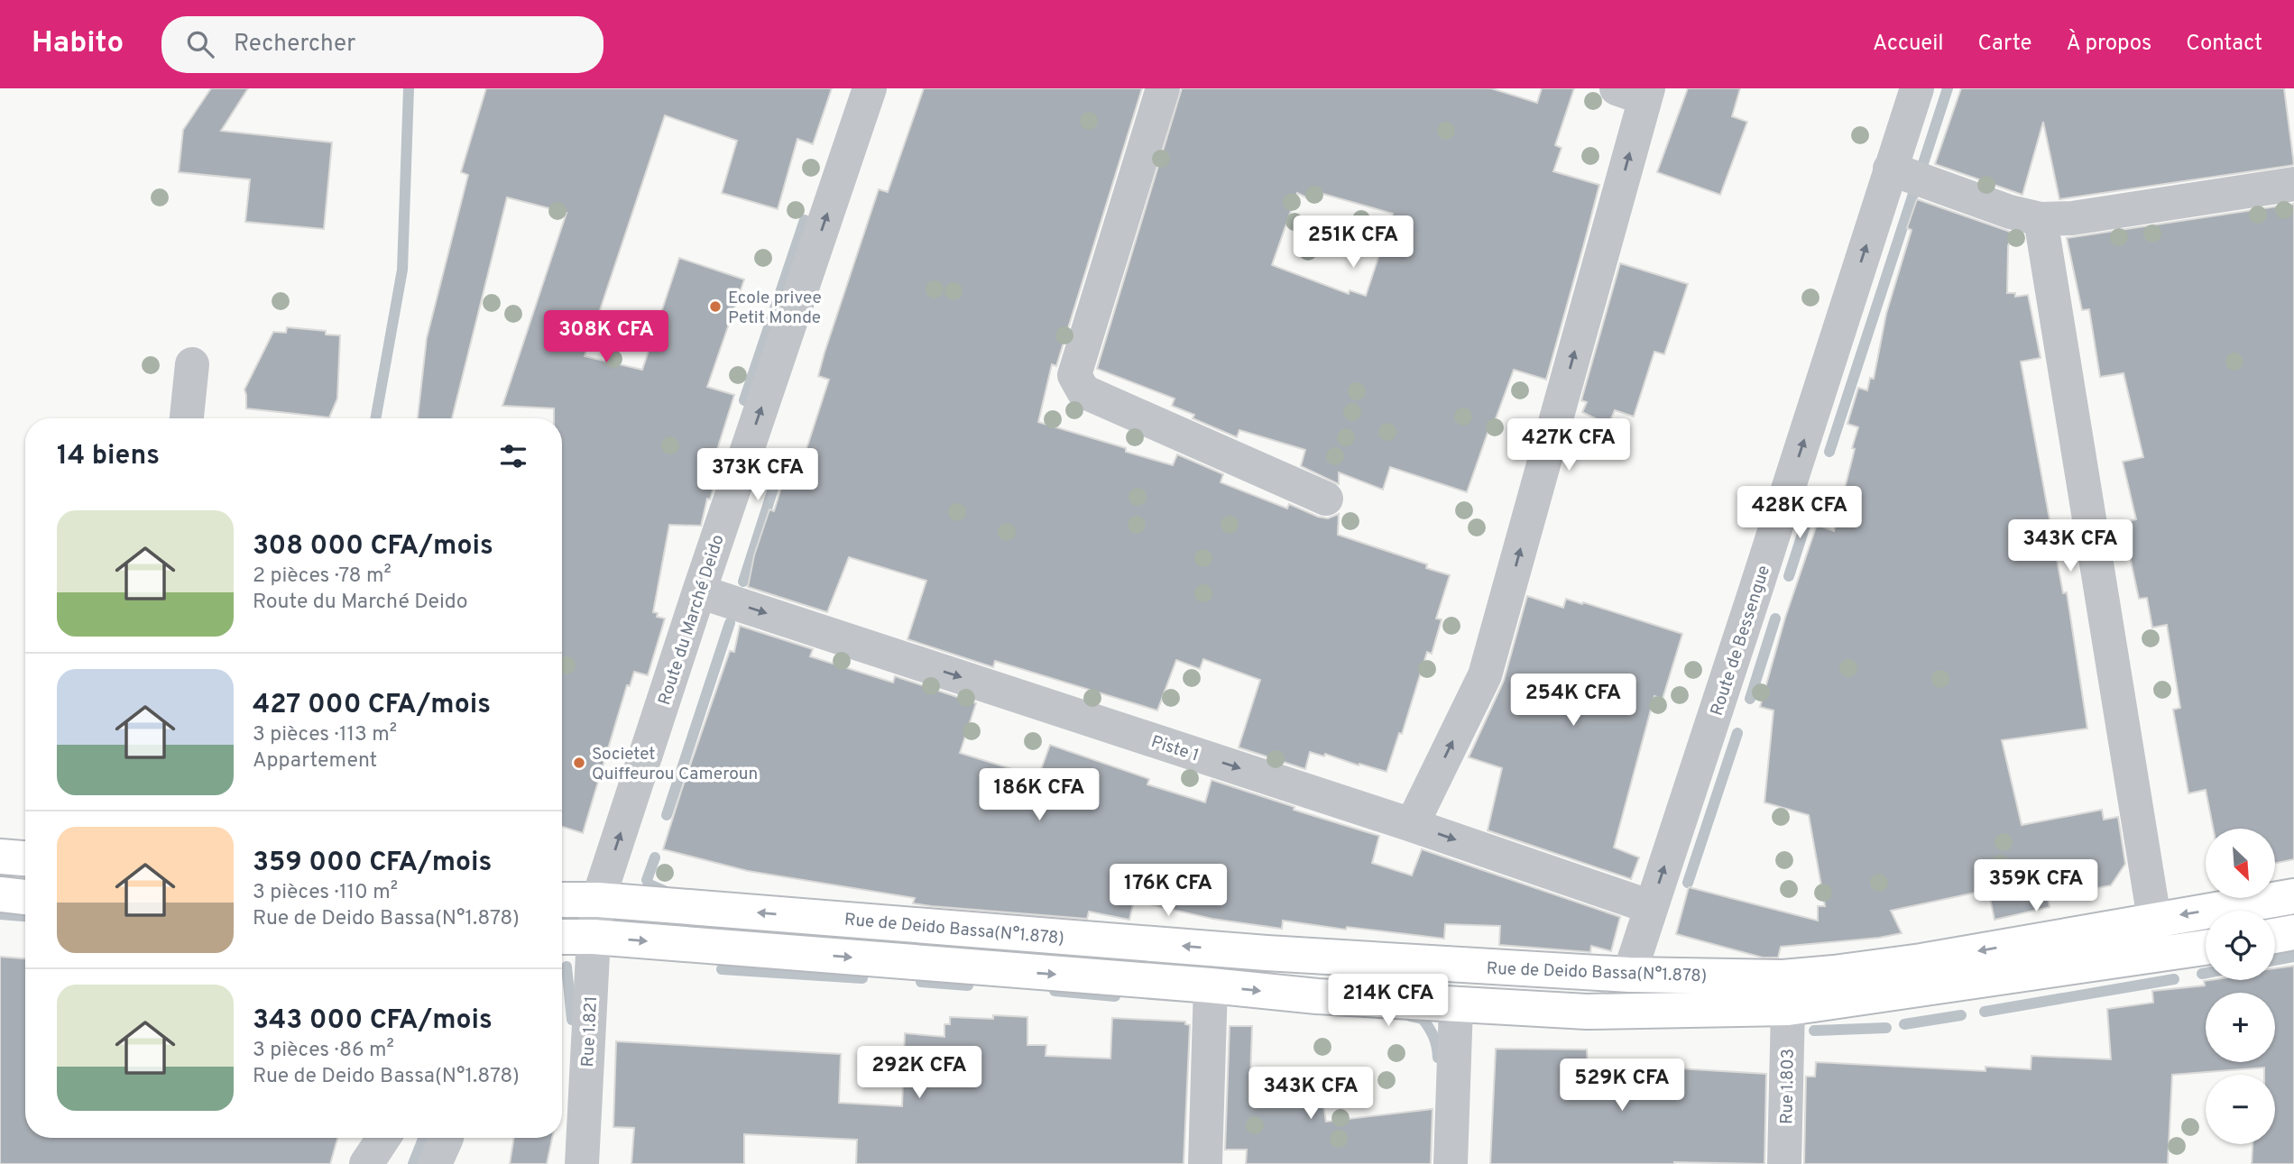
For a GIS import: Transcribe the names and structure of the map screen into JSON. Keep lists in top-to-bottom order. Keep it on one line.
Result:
{"streets":{"main road":["Rue de Deido Bassa(N°1.878)"],"street":["Route du Marché Deido","Route de Bessengue","Piste 1","Rue 1.821","Rue 1.803"]},"crossings":[["Route du Marché Deido","Piste 1"],["Route du Marché Deido","Rue de Deido Bassa(N°1.878)"],["Route du Marché Deido","Rue 1.821"],["Route de Bessengue","Piste 1"],["Route de Bessengue","Rue de Deido Bassa(N°1.878)"],["Rue de Deido Bassa(N°1.878)","Rue 1.821"],["Rue de Deido Bassa(N°1.878)","Rue 1.803"]],"one_way":["Route du Marché Deido","Piste 1"],"places":["Ecole privee Petit Monde","Societet Quiffeurou Cameroun"],"north":"bottom right","page":{"header":"Habito","search":"Rechercher","nav":["Accueil","Carte","À propos","Contact"],"price":["251K CFA","308K CFA","427K CFA","373K CFA","428K CFA","343K CFA","254K CFA","186K CFA","359K CFA","176K CFA","214K CFA","292K CFA","529K CFA","343K CFA"],"heading":"14 biens","list":[{"name":"308 000 CFA/mois","note":"2 pièces · 78 m² · Route du Marché Deido"},{"name":"427 000 CFA/mois","note":"3 pièces · 113 m² · Appartement"},{"name":"359 000 CFA/mois","note":"3 pièces · 110 m² · Rue de Deido Bassa(N°1.878)"},{"name":"343 000 CFA/mois","note":"3 pièces · 86 m² · Rue de Deido Bassa(N°1.878)"}],"map_buttons":["+","−"]}}
